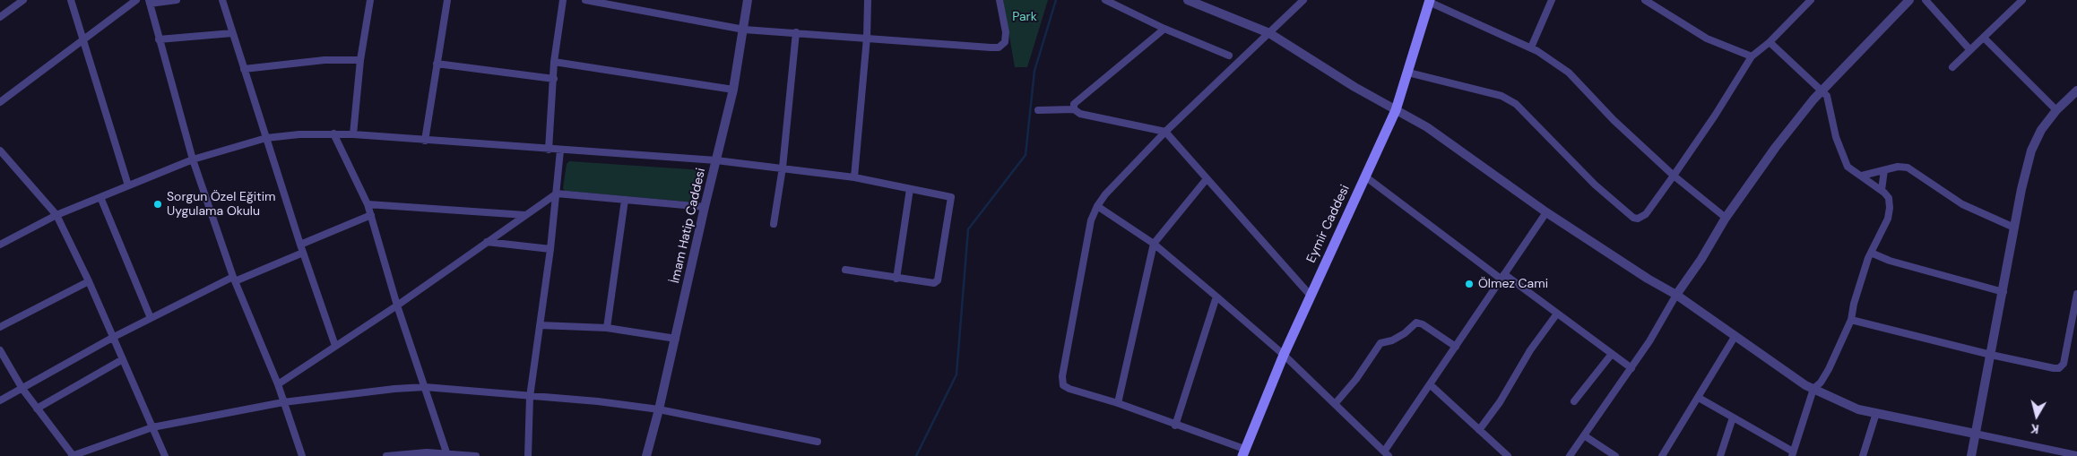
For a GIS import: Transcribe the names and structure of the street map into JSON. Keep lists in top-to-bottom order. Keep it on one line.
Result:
{"streets":{"main road":["Eymir Caddesi"],"street":["İmam Hatip Caddesi"]},"parks":["Park"],"places":["Sorgun Özel Eğitim Uygulama Okulu","Ölmez Cami"],"north":"bottom"}
